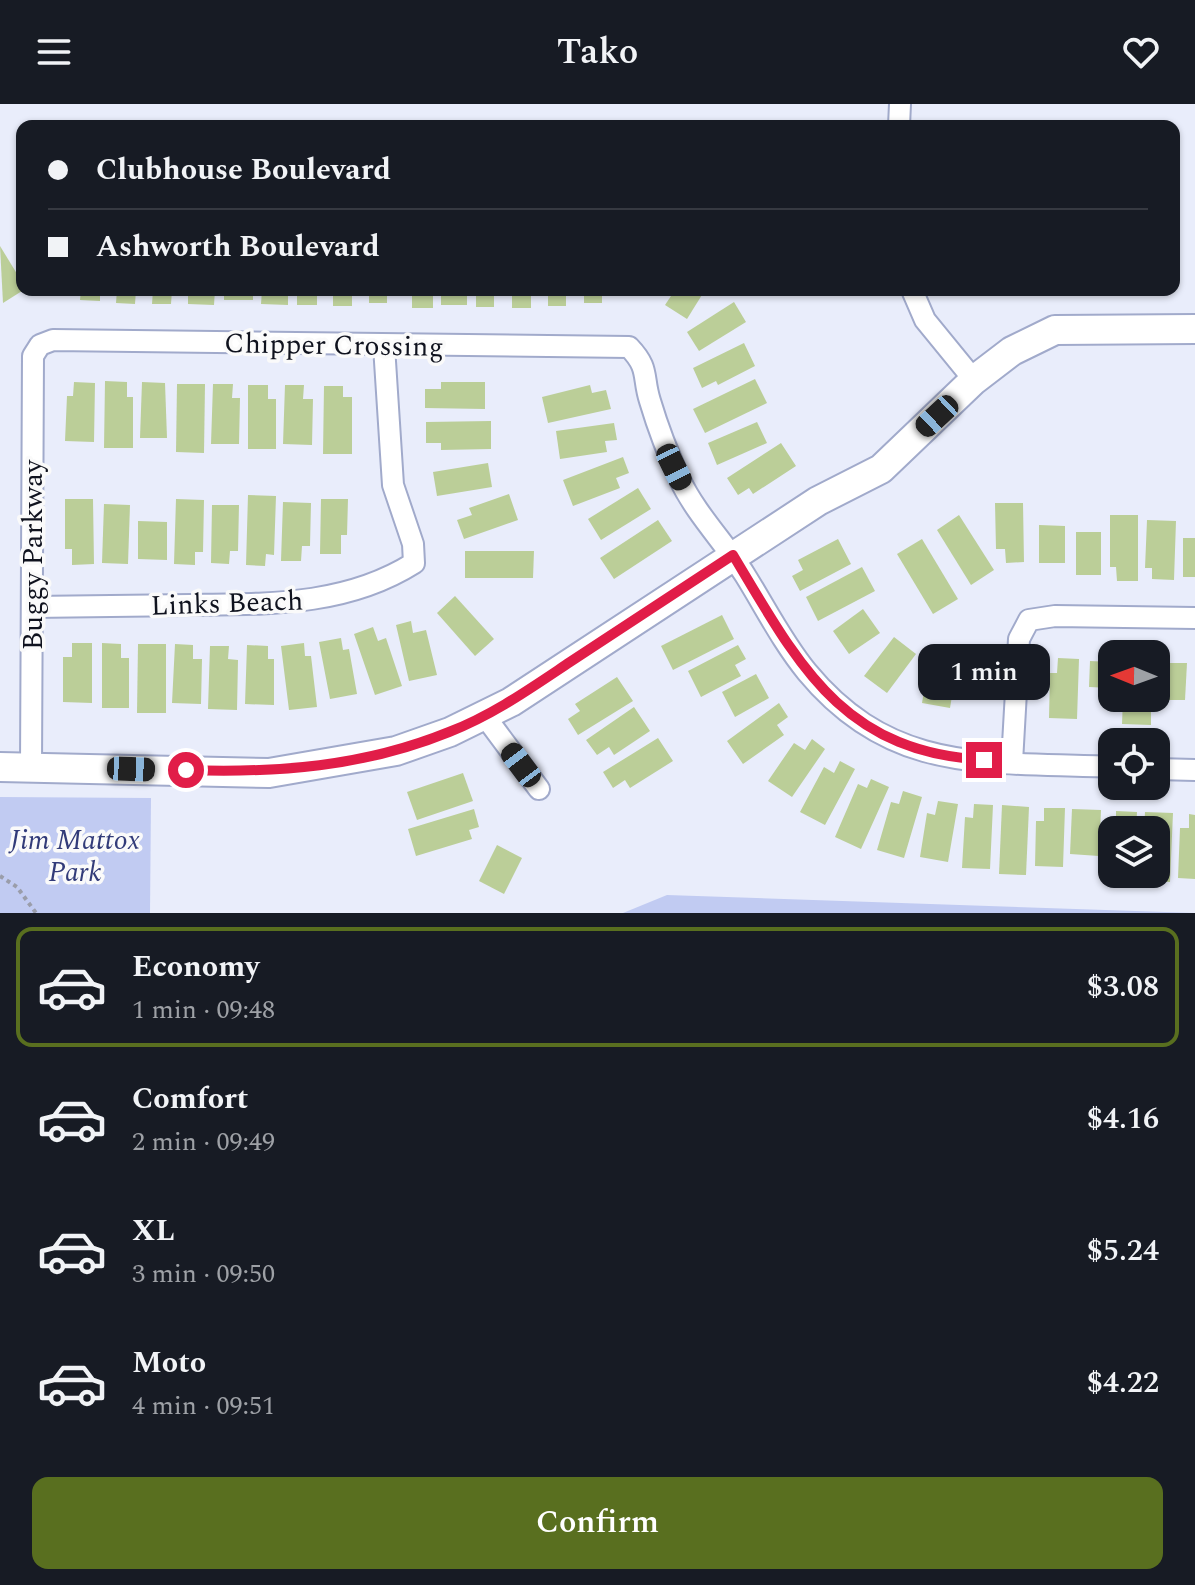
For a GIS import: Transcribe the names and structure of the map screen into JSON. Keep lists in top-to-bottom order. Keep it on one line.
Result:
{"streets":{"street":["Chipper Crossing","Buggy Parkway","Links Beach"]},"crossings":[["Chipper Crossing","Buggy Parkway"],["Chipper Crossing","Links Beach"],["Buggy Parkway","Links Beach"]],"parks":["Jim Mattox Park"],"north":"left","page":{"header":"Tako","banner":["Clubhouse Boulevard","Ashworth Boulevard"],"bubble":"1 min","list":[{"name":"Economy","note":"1 min · 09:48","value":"$3.08"},{"name":"Comfort","note":"2 min · 09:49","value":"$4.16"},{"name":"XL","note":"3 min · 09:50","value":"$5.24"},{"name":"Moto","note":"4 min · 09:51","value":"$4.22"}],"buttons":"Confirm"}}
